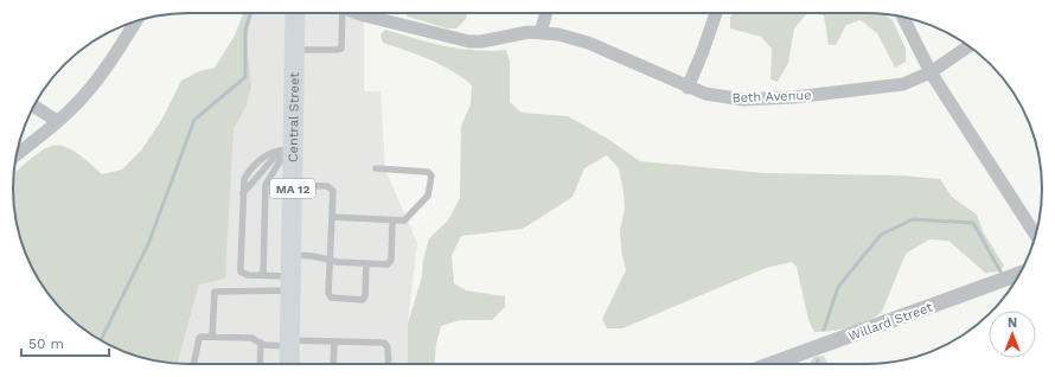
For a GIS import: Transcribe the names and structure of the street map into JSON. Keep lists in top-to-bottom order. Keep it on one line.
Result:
{"streets":{"main road":["Central Street","MA 12"],"street":["Beth Avenue","Willard Street"]},"scale_bar":"50 m","north":"top"}
